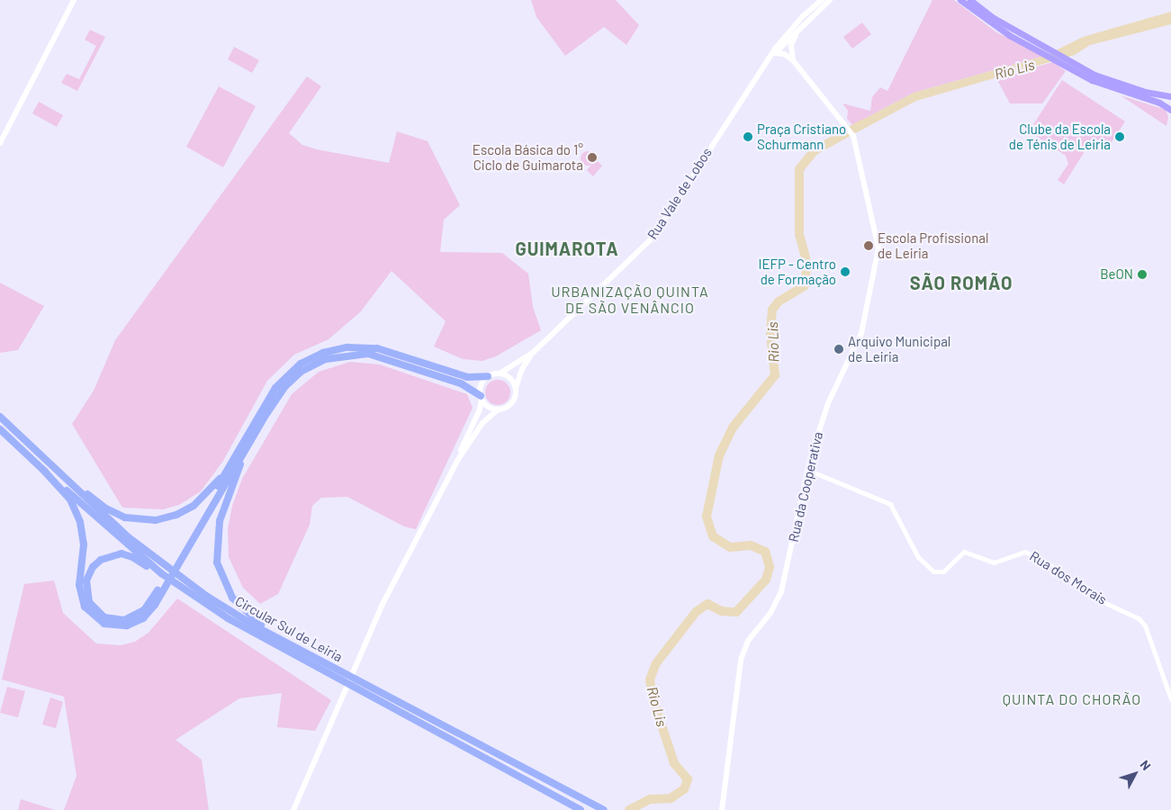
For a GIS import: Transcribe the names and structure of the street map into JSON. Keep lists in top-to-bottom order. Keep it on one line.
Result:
{"streets":{"highway":["Circular Sul de Leiria"],"main road":["Rua Vale de Lobos","Rua da Cooperativa"],"street":["Rua dos Morais"]},"crossings":[["Rua da Cooperativa","Rua dos Morais"]],"districts":["GUIMAROTA","SÃO ROMÃO","URBANIZAÇÃO QUINTA DE SÃO VENÂNCIO","QUINTA DO CHORÃO"],"water":["Rio Lis"],"places":["Praça Cristiano Schurmann","Clube da Escola de Ténis de Leiria","Escola Básica do 1° Ciclo de Guimarota","Escola Profissional de Leiria","IEFP - Centro de Formação","BeON","Arquivo Municipal de Leiria"],"north":"top right"}
